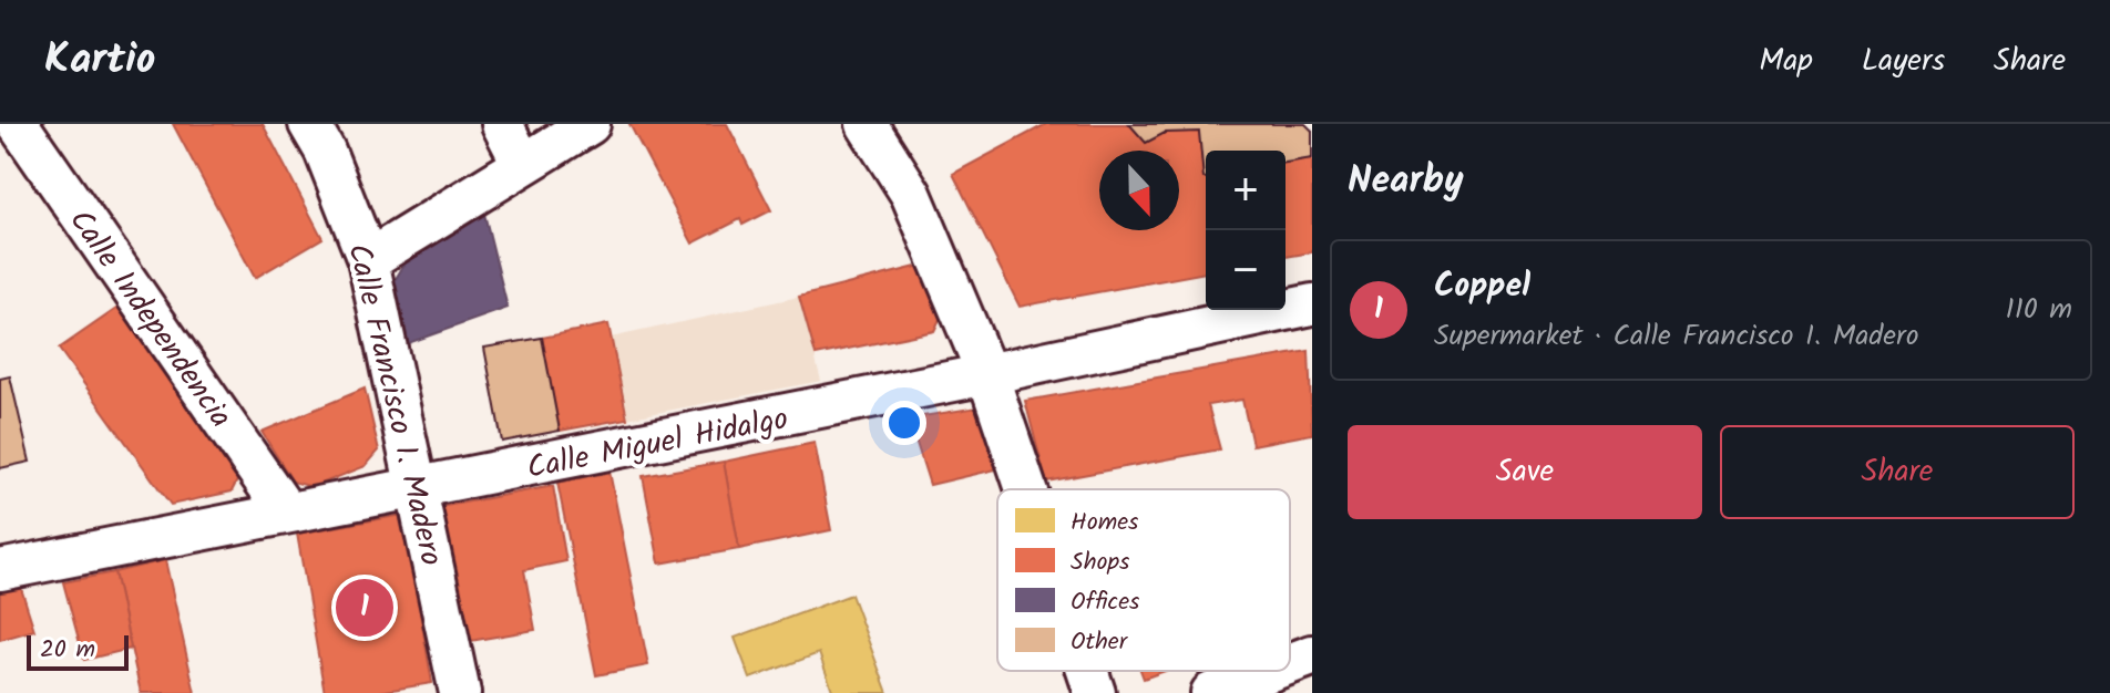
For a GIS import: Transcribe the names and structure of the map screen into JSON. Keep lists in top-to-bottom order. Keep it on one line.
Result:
{"streets":{"street":["Calle Independencia","Calle Francisco I. Madero","Calle Miguel Hidalgo"]},"crossings":[["Calle Independencia","Calle Miguel Hidalgo"],["Calle Francisco I. Madero","Calle Miguel Hidalgo"]],"legend":["Homes","Shops","Offices","Other"],"scale_bar":"20 m","north":"bottom","page":{"header":"Kartio","nav":["Map","Layers","Share"],"heading":"Nearby","map_buttons":["+","−"],"list":[{"mark":"1","name":"Coppel","note":"Supermarket · Calle Francisco I. Madero","value":"110 m"}],"buttons":["Save","Share"],"pins":"1","scale":"20 m"}}
